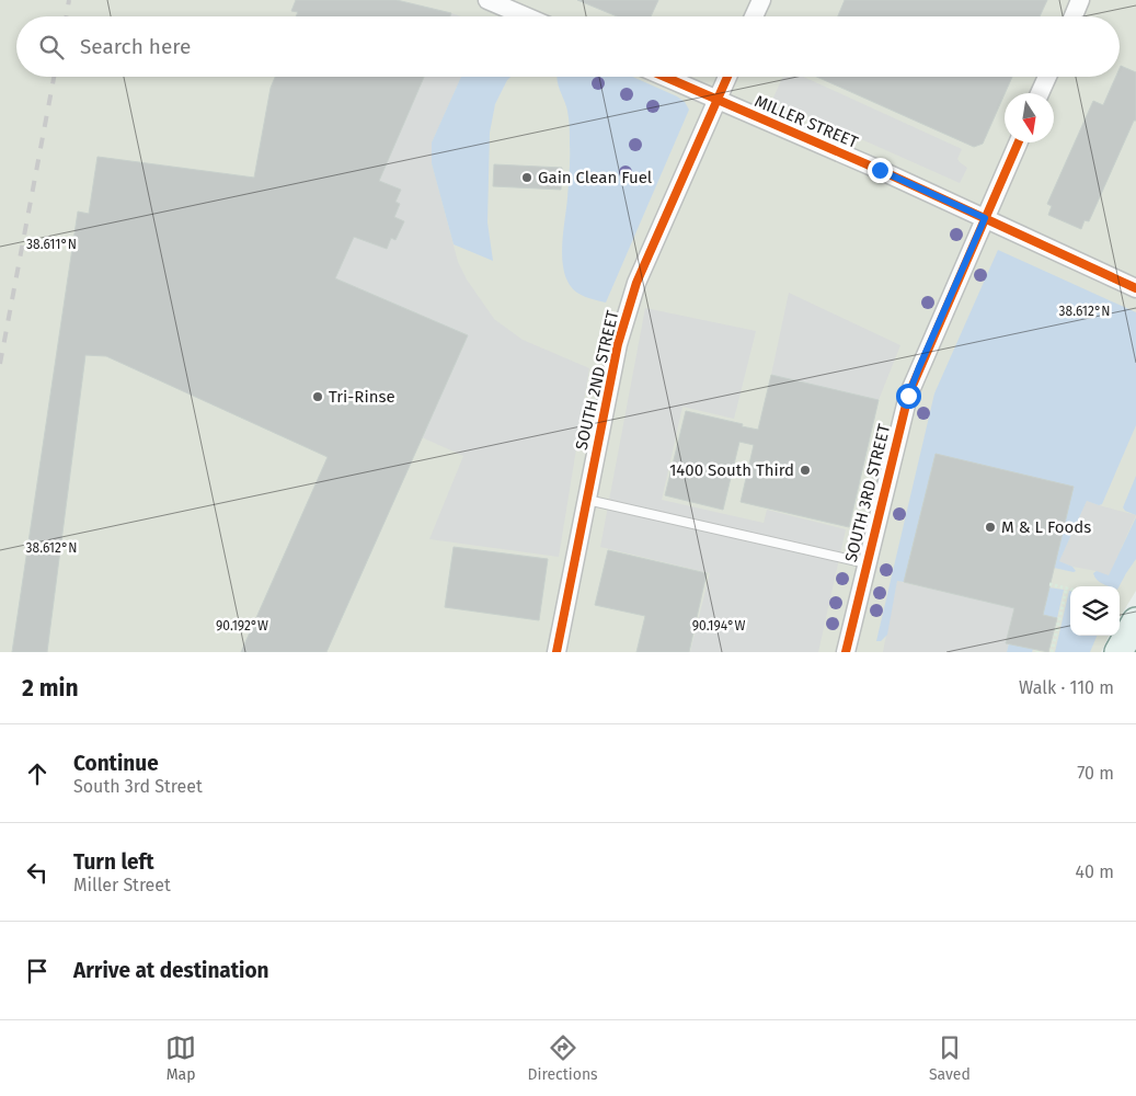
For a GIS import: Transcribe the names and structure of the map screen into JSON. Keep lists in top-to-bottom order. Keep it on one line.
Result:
{"streets":{"street":["MILLER STREET","SOUTH 2ND STREET","SOUTH 3RD STREET"]},"crossings":[["MILLER STREET","SOUTH 2ND STREET"],["MILLER STREET","SOUTH 3RD STREET"]],"places":["Gain Clean Fuel","Tri-Rinse","1400 South Third","M & L Foods"],"north":"bottom","page":{"search":"Search here","heading":["2 min","Walk · 110 m"],"list":[["Continue","South 3rd Street","70 m"],["Turn left","Miller Street","40 m"],"Arrive at destination"],"nav":["Map","Directions","Saved"]},"coordinates":["38.611°N","38.612°N","90.192°W","90.194°W"]}
